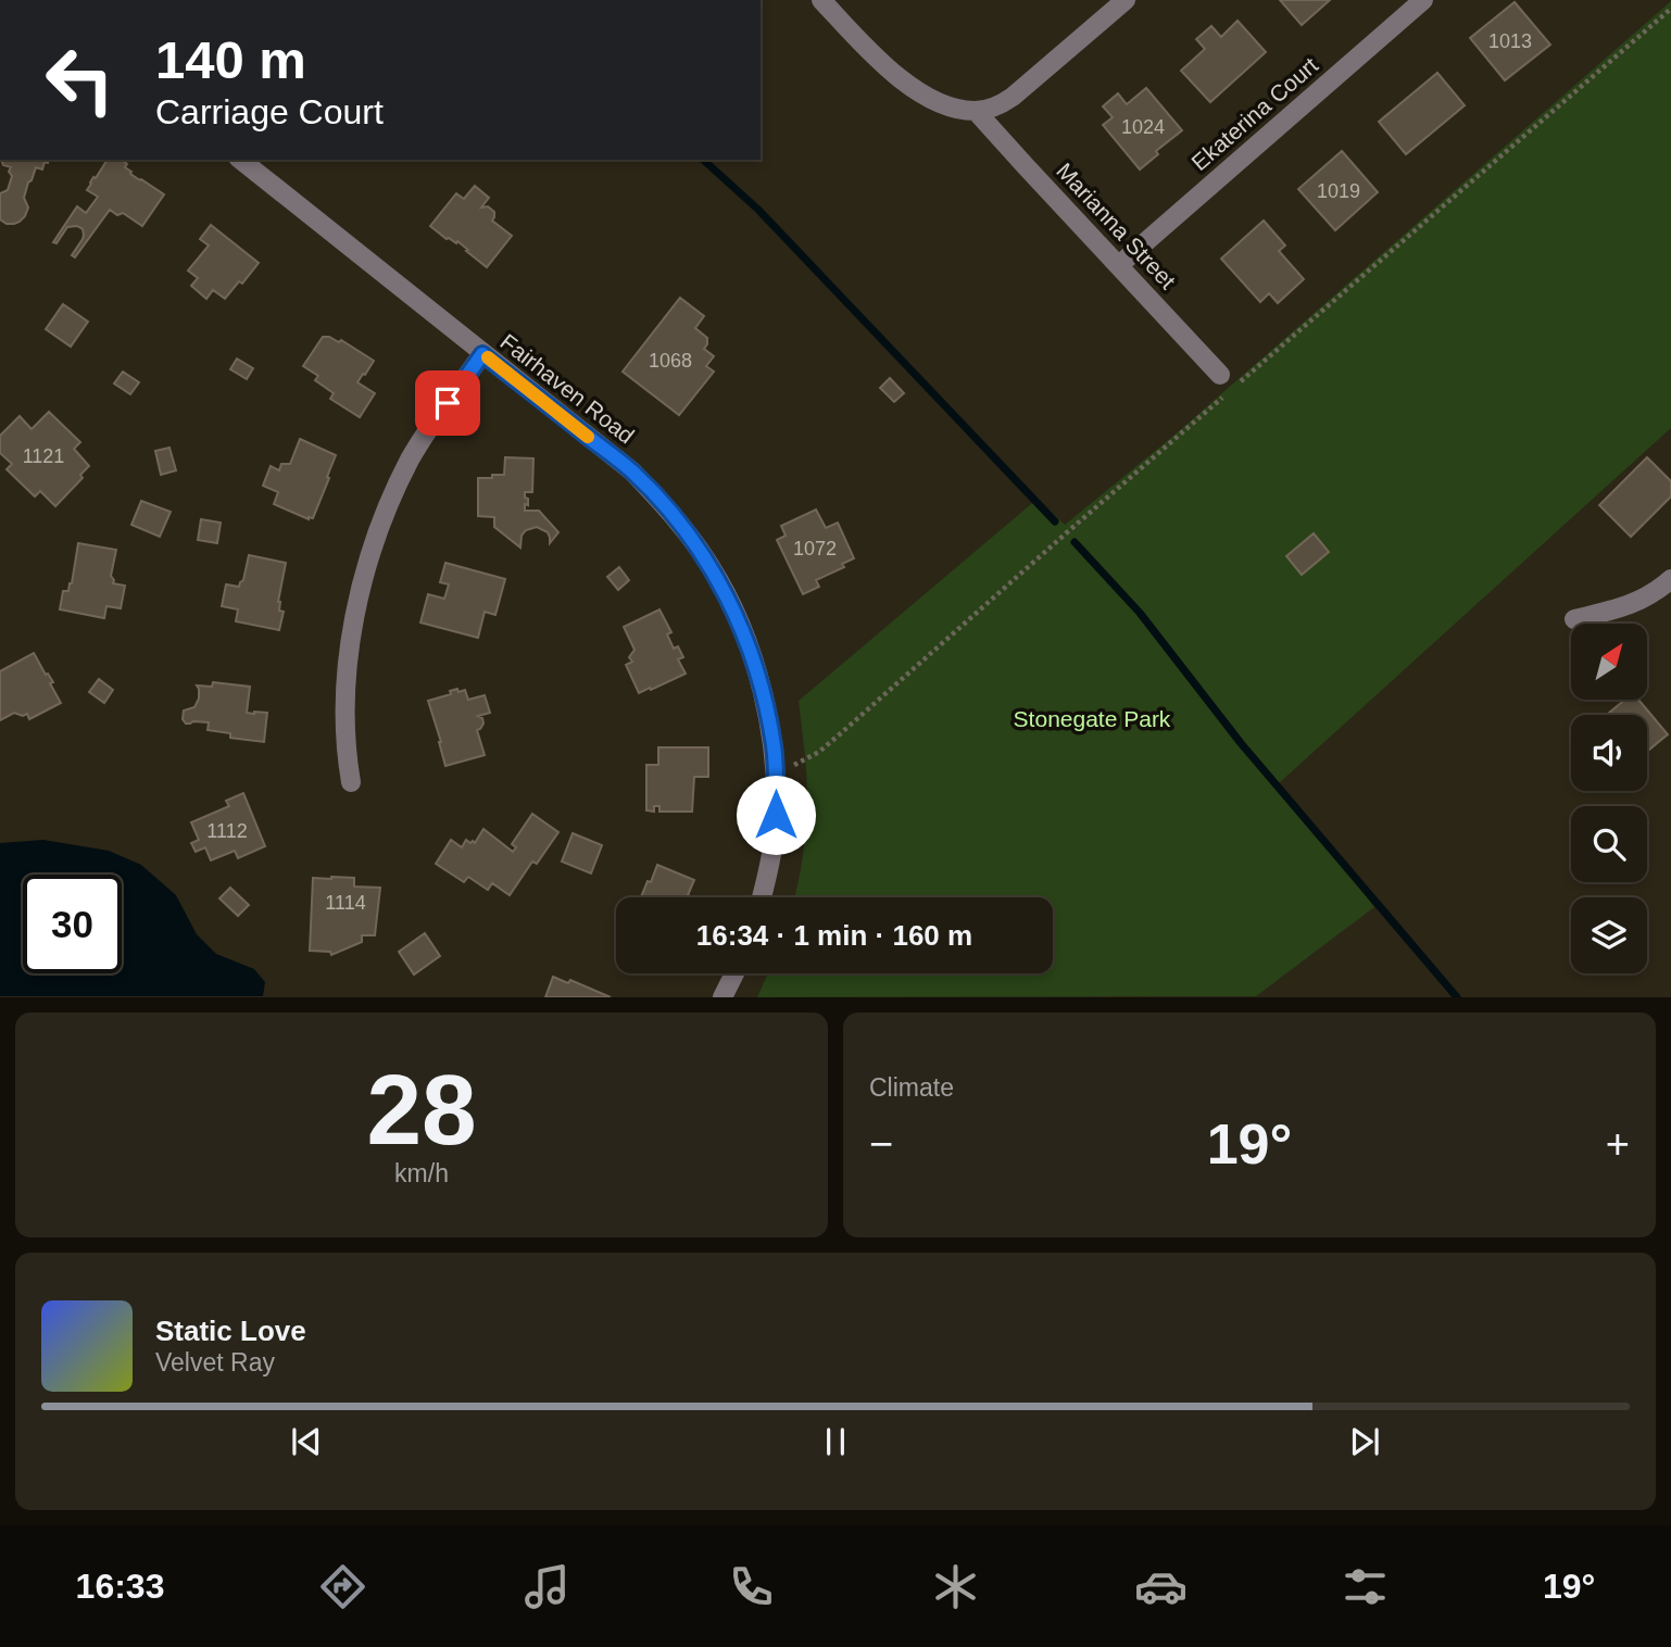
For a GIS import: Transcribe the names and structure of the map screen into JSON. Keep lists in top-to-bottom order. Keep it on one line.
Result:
{"streets":{"street":["Ekaterina Court","Marianna Street","Fairhaven Road"]},"crossings":[["Ekaterina Court","Marianna Street"]],"parks":["Stonegate Park"],"house_numbers":["1013","1024","1019","1068","1121","1072","1112","1114"],"north":"top right","page":{"turn":["140 m","Carriage Court"],"limit":"30","trip":"16:34 · 1 min · 160 m","tile":[["28","km/h"],"Climate"],"heat":["−","19°","+"],"song":["Static Love","Velvet Ray"],"tabs":["16:33","19°"]}}
